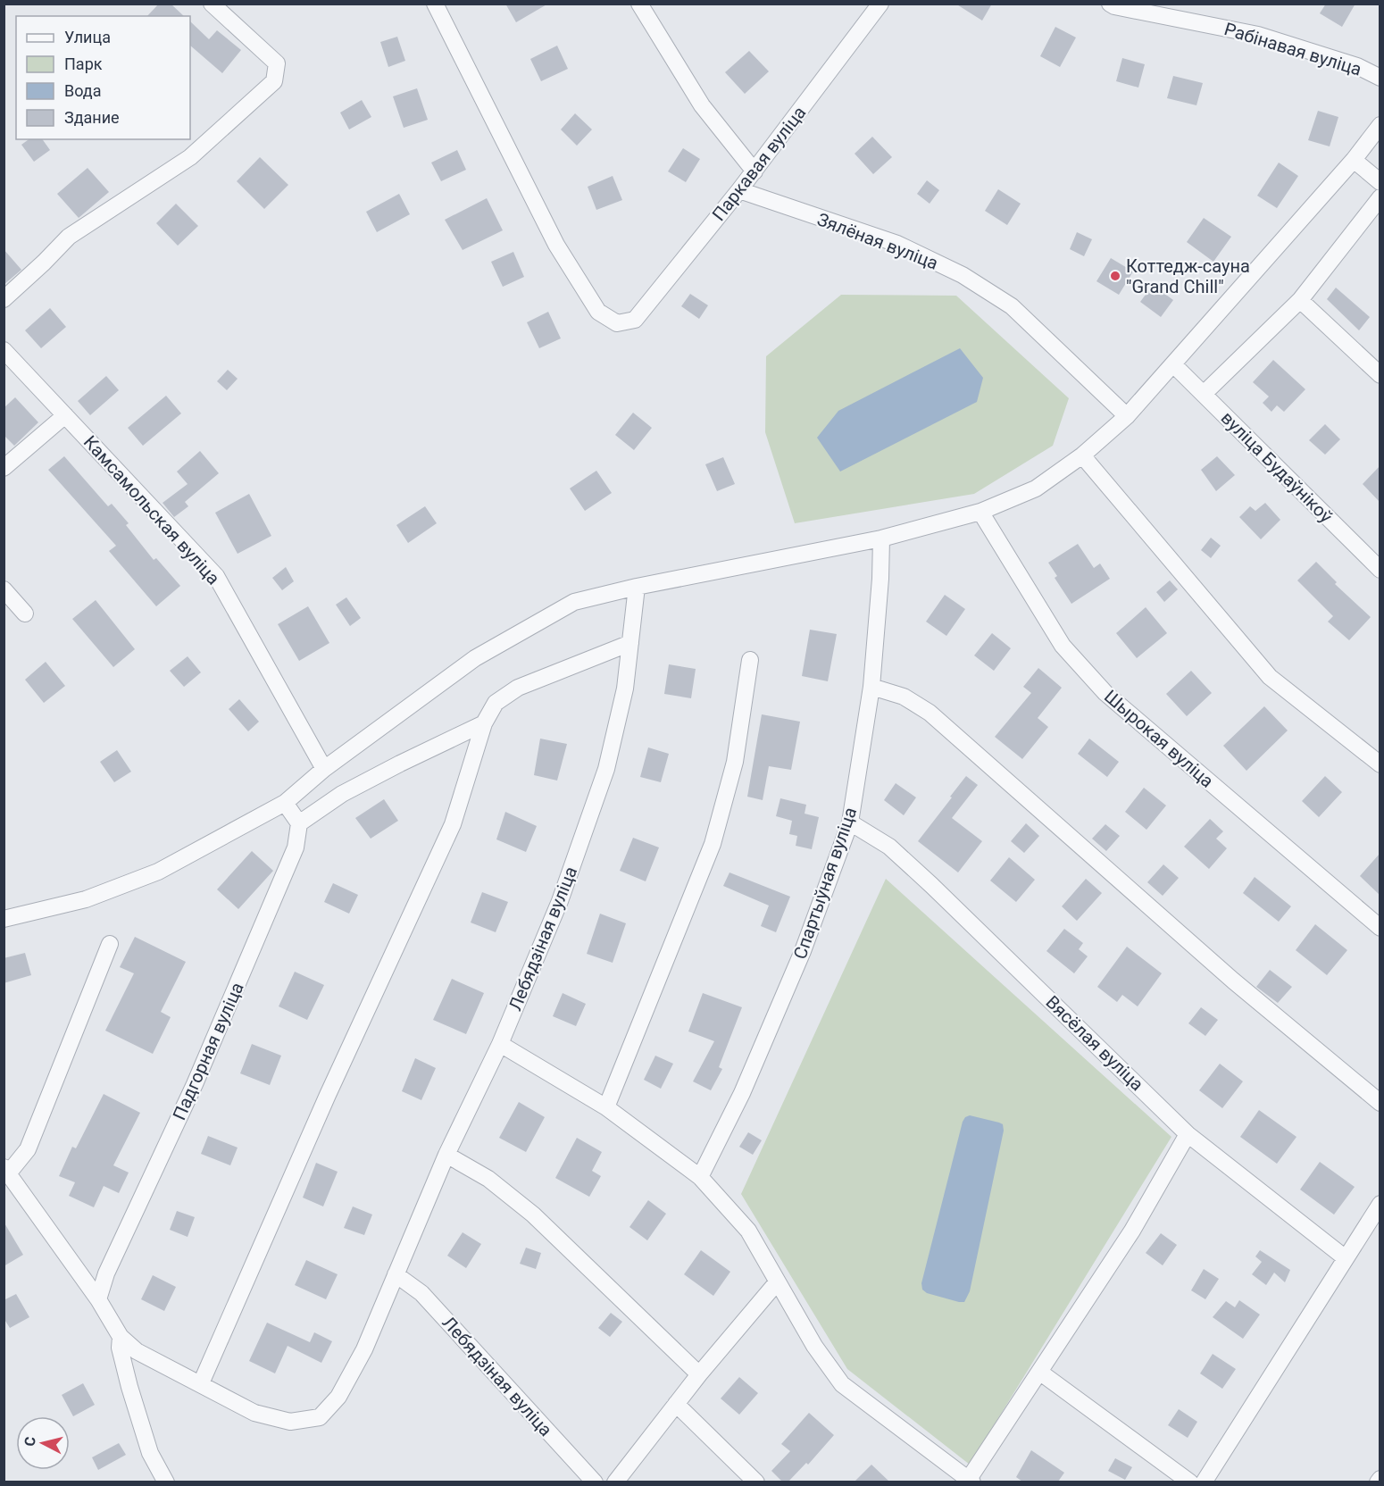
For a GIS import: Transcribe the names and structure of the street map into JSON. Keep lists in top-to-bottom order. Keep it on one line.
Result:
{"streets":{"street":["Рабінавая вуліца","Паркавая вуліца","Зялёная вуліца","вуліца Будаўнікоў","Камсамольская вуліца","Шырокая вуліца","Спартыўная вуліца","Лебядзіная вуліца","Вясёлая вуліца","Падгорная вуліца"]},"crossings":[["Паркавая вуліца","Зялёная вуліца"],["Спартыўная вуліца","Вясёлая вуліца"],["Лебядзіная вуліца","Падгорная вуліца"]],"places":["Коттедж-сауна \"Grand Chill\""],"legend":["Улица","Парк","Вода","Здание"],"north":"left"}
